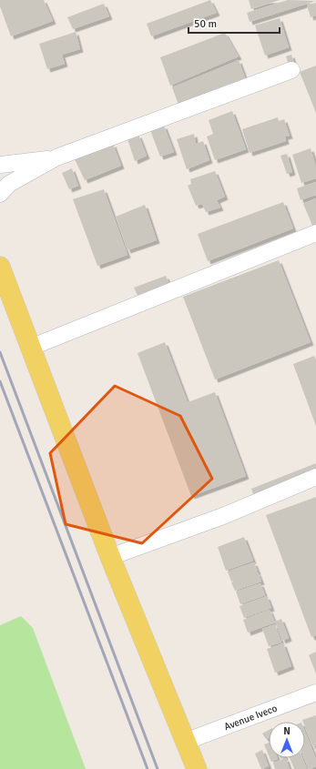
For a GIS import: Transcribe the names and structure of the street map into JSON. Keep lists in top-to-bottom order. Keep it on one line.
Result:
{"streets":{"street":["Avenue Iveco"]},"scale_bar":"50 m","north":"top"}
